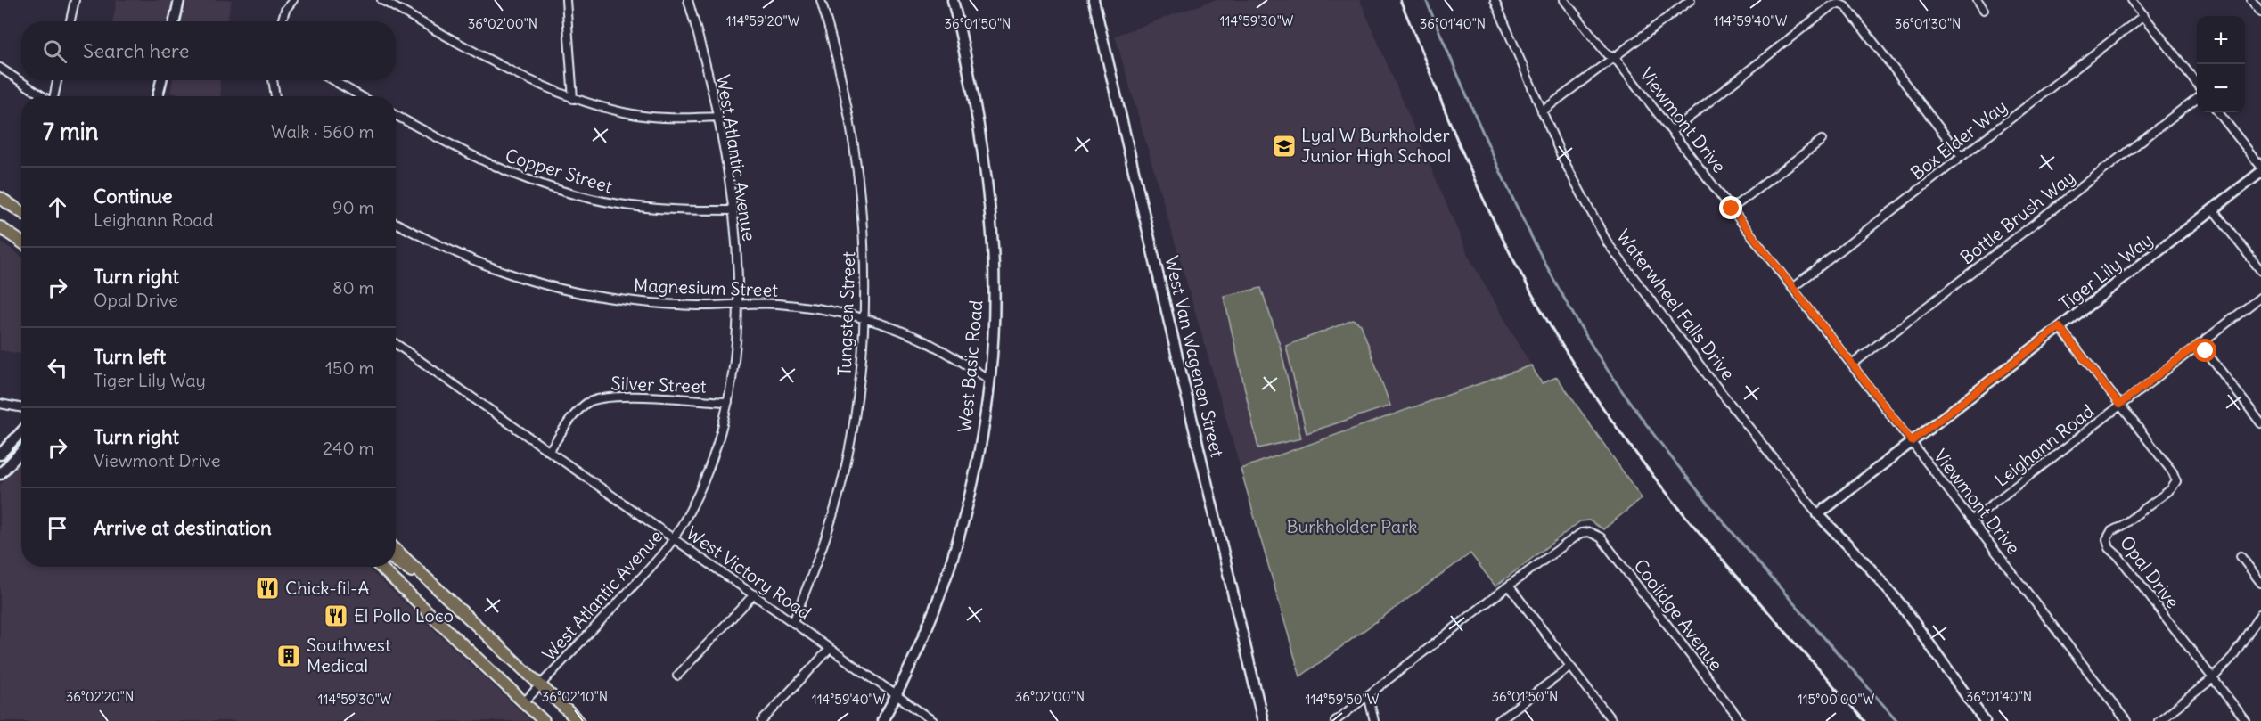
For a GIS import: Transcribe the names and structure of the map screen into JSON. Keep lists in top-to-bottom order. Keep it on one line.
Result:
{"streets":{"street":["Viewmont Drive","Box Elder Way","West Atlantic Avenue","Copper Street","Bottle Brush Way","Tiger Lily Way","Magnesium Street","Waterwheel Falls Drive","Tungsten Street","West Van Wagenen Street","West Basic Road","Silver Street","Leighann Road","Opal Drive","West Victory Road","Coolidge Avenue"]},"crossings":[["Viewmont Drive","Box Elder Way"],["Viewmont Drive","Bottle Brush Way"],["Viewmont Drive","Tiger Lily Way"],["Viewmont Drive","Leighann Road"],["West Atlantic Avenue","Copper Street"],["West Atlantic Avenue","Magnesium Street"],["West Atlantic Avenue","Silver Street"],["West Atlantic Avenue","West Victory Road"],["Tiger Lily Way","Waterwheel Falls Drive"],["Tiger Lily Way","Opal Drive"],["Magnesium Street","Tungsten Street"],["Magnesium Street","West Basic Road"],["Tungsten Street","West Victory Road"],["West Basic Road","West Victory Road"],["Silver Street","West Victory Road"],["Leighann Road","Opal Drive"]],"parks":["Burkholder Park"],"places":{"school or university":["Lyal W Burkholder Junior High School"],"restaurant":["Chick-fil-A","El Pollo Loco"],"building":["Southwest Medical"]},"page":{"map_buttons":["+","−"],"search":"Search here","heading":["7 min","Walk · 560 m"],"list":[["Continue","Leighann Road","90 m"],["Turn right","Opal Drive","80 m"],["Turn left","Tiger Lily Way","150 m"],["Turn right","Viewmont Drive","240 m"],"Arrive at destination"]},"coordinates":["114°59'20\"W","114°59'30\"W","114°59'40\"W","36°02'00\"N","36°01'50\"N","36°01'40\"N","36°01'30\"N","36°02'20\"N","36°02'10\"N","114°59'50\"W","115°00'00\"W"]}
